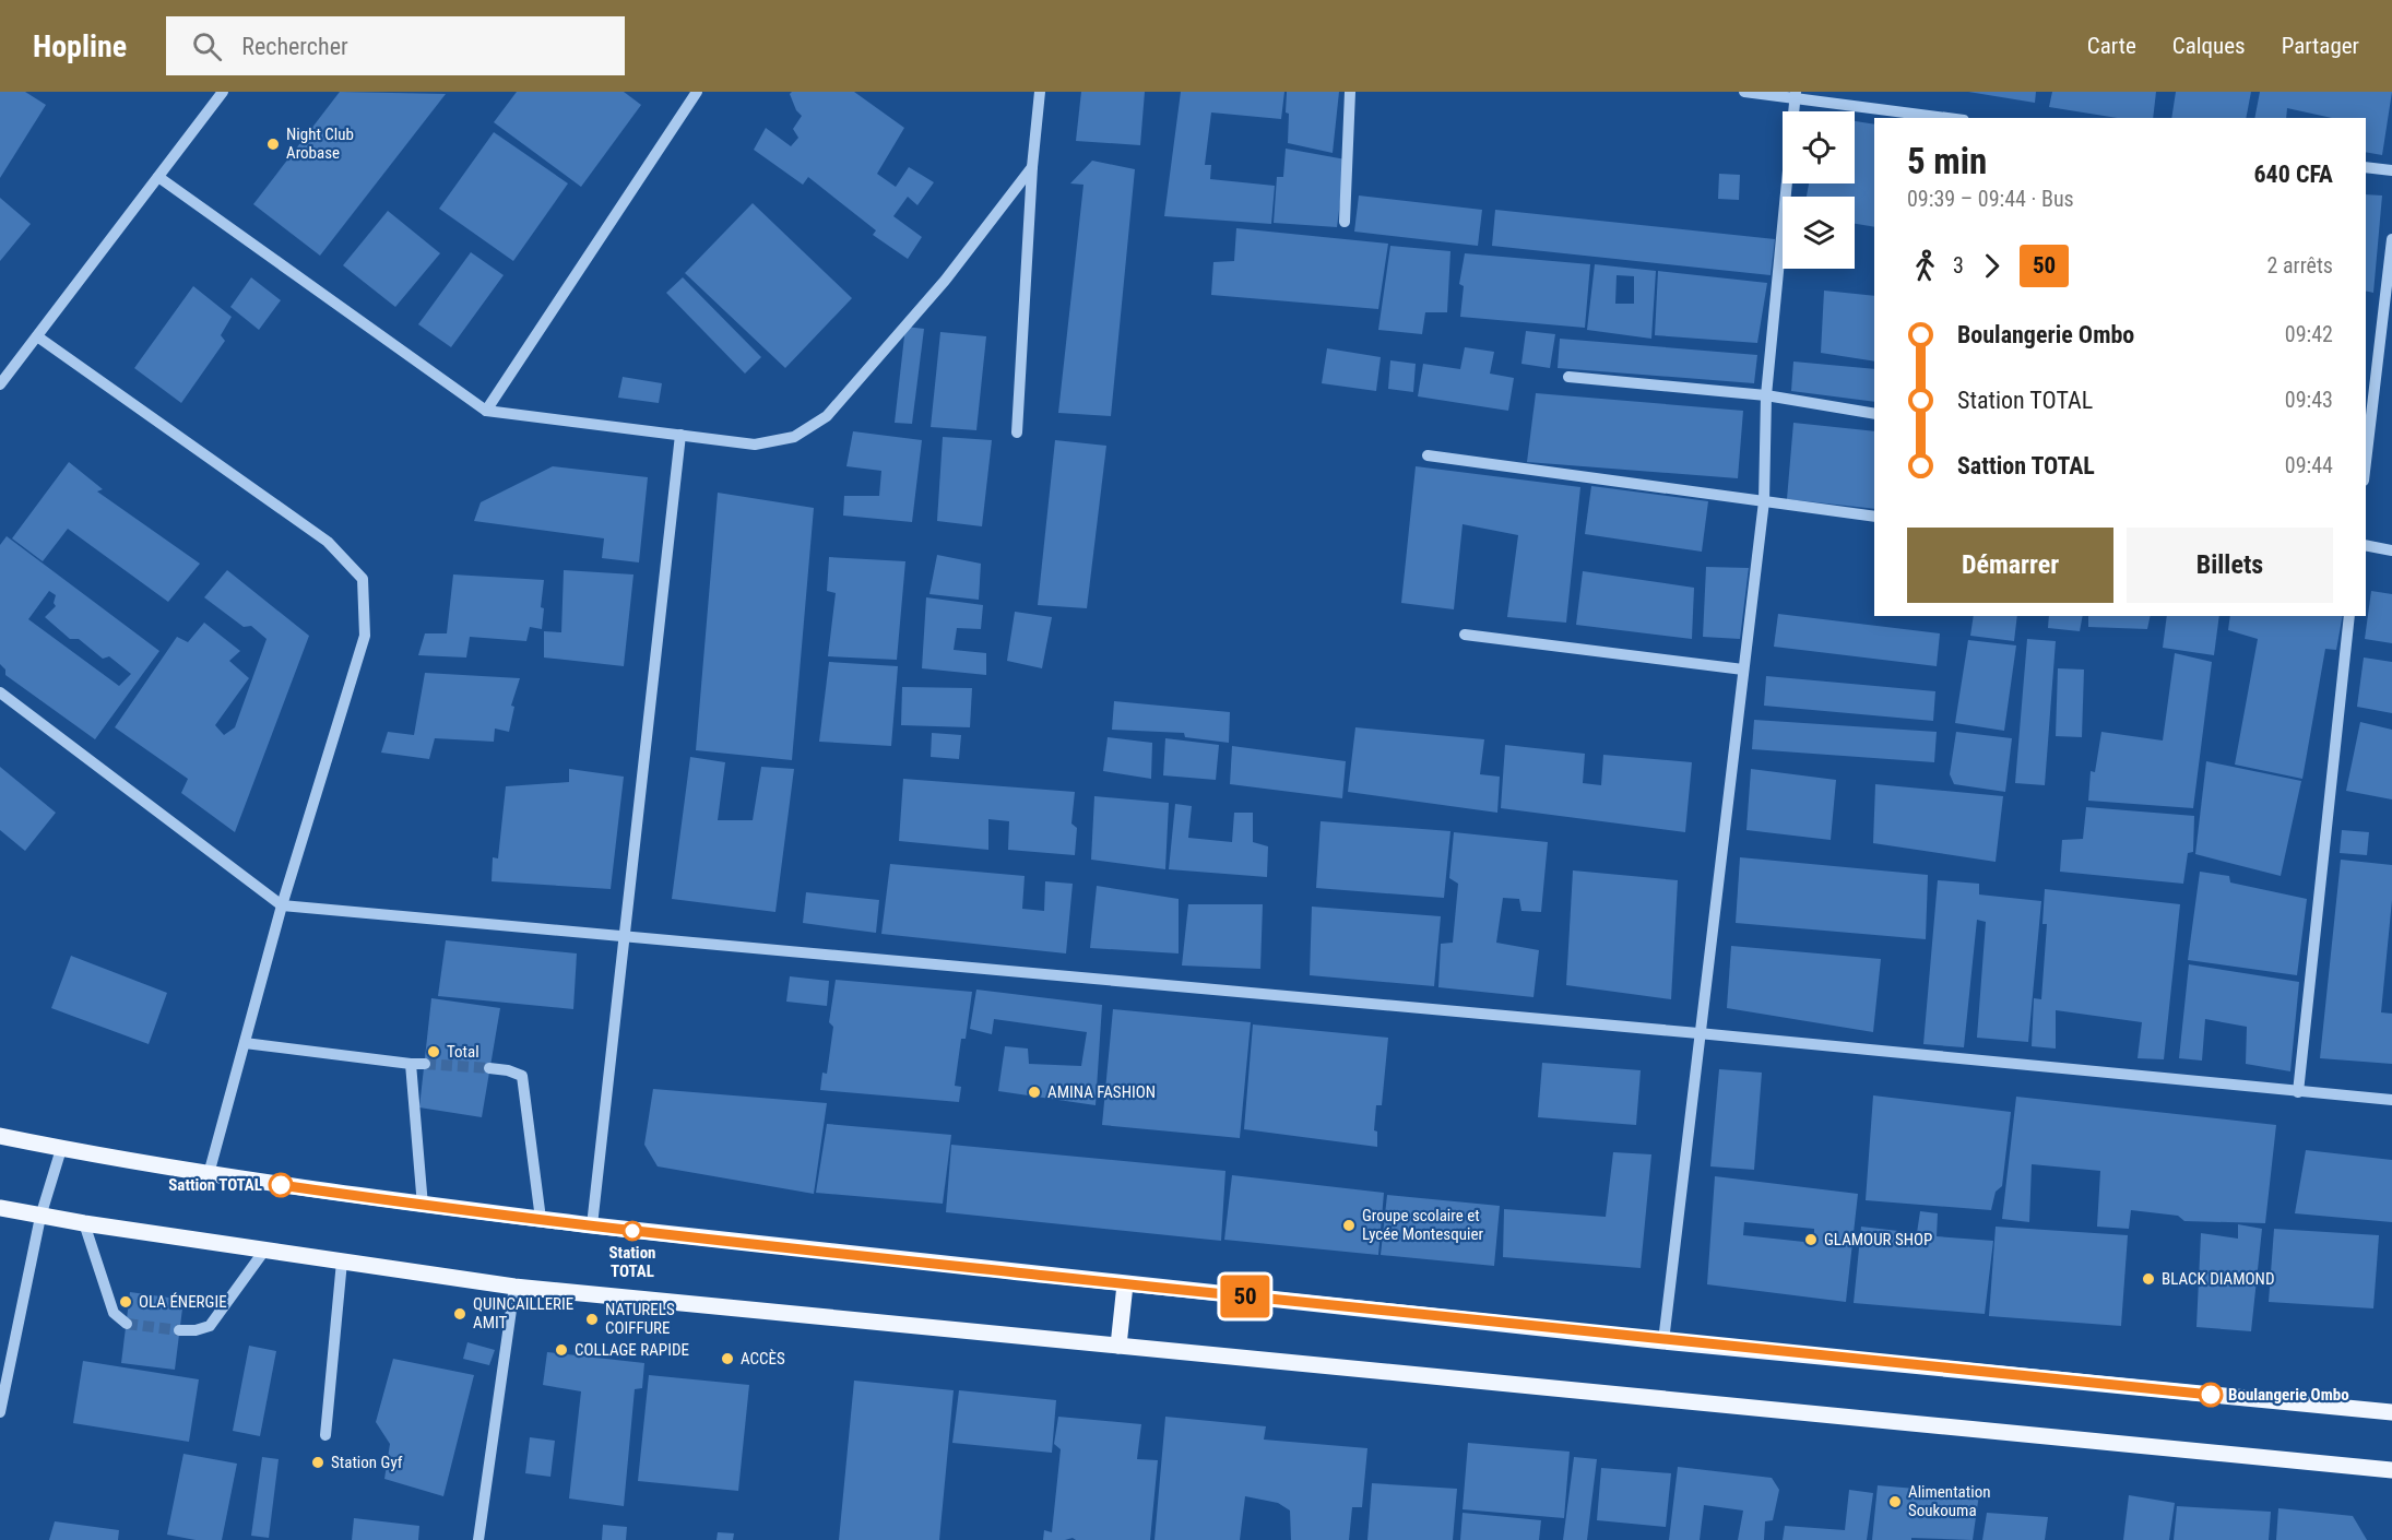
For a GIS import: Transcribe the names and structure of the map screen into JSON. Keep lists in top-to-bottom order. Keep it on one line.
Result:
{"places":["Night Club Arobase","Total","AMINA FASHION","Sattion TOTAL","Groupe scolaire et Lycée Montesquier","Station TOTAL","GLAMOUR SHOP","BLACK DIAMOND","OLA ÉNERGIE","QUINCAILLERIE AMIT","NATURELS COIFFURE","COLLAGE RAPIDE","ACCÈS","Boulangerie Ombo","Station Gyf","Alimentation Soukouma"],"lines":["bus line 50"],"page":{"header":"Hopline","search":"Rechercher","nav":["Carte","Calques","Partager"],"on_map":"50","heading":["5 min","09:39 – 09:44 · Bus","640 CFA"],"legs":["3","50","2 arrêts"],"list":[{"name":"Boulangerie Ombo","value":"09:42"},{"name":"Station TOTAL","value":"09:43"},{"name":"Sattion TOTAL","value":"09:44"}],"buttons":["Démarrer","Billets"]}}
